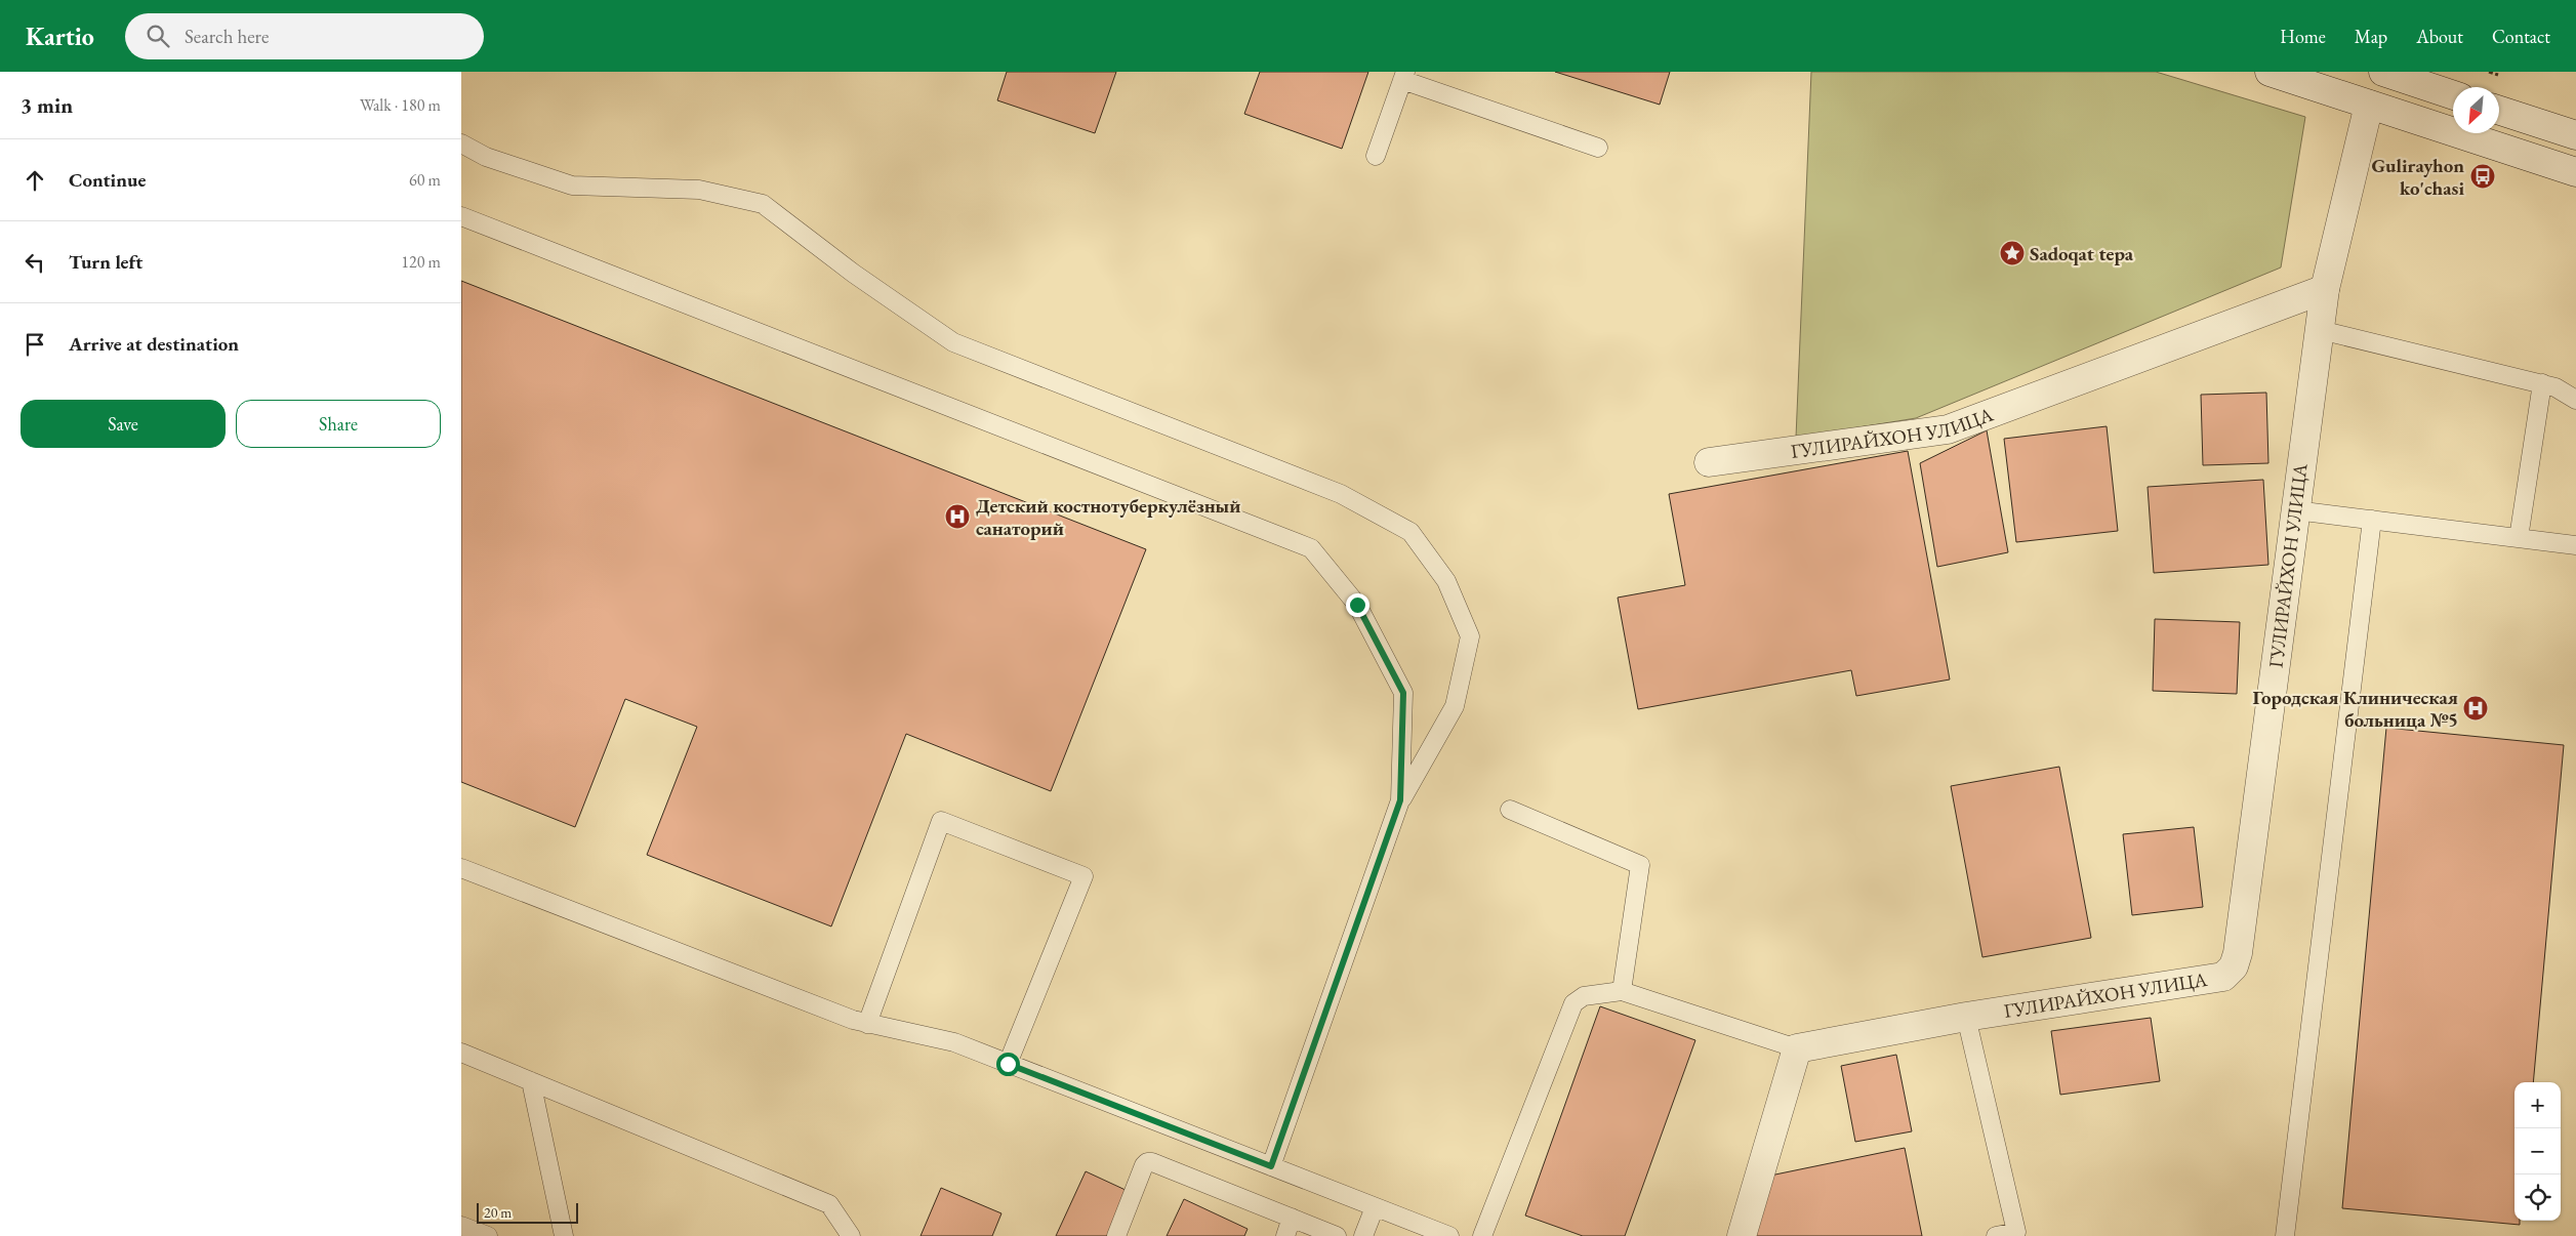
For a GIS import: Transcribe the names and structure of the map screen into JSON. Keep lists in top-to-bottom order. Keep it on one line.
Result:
{"streets":{"street":["ГУЛИРАЙХОН УЛИЦА"]},"places":{"bus stop":["Gulirayhon ko'chasi"],"place":["Sadoqat tepa"],"hospital":["Детский костнотуберкулёзный санаторий","Городская Клиническая больница №5"]},"scale_bar":"20 m","north":"bottom left","page":{"header":"Kartio","search":"Search here","nav":["Home","Map","About","Contact"],"heading":["3 min","Walk · 180 m"],"list":[["Continue","60 m"],["Turn left","120 m"],"Arrive at destination"],"buttons":["Save","Share"],"map_buttons":["+","−"],"scale":"20 m"}}
